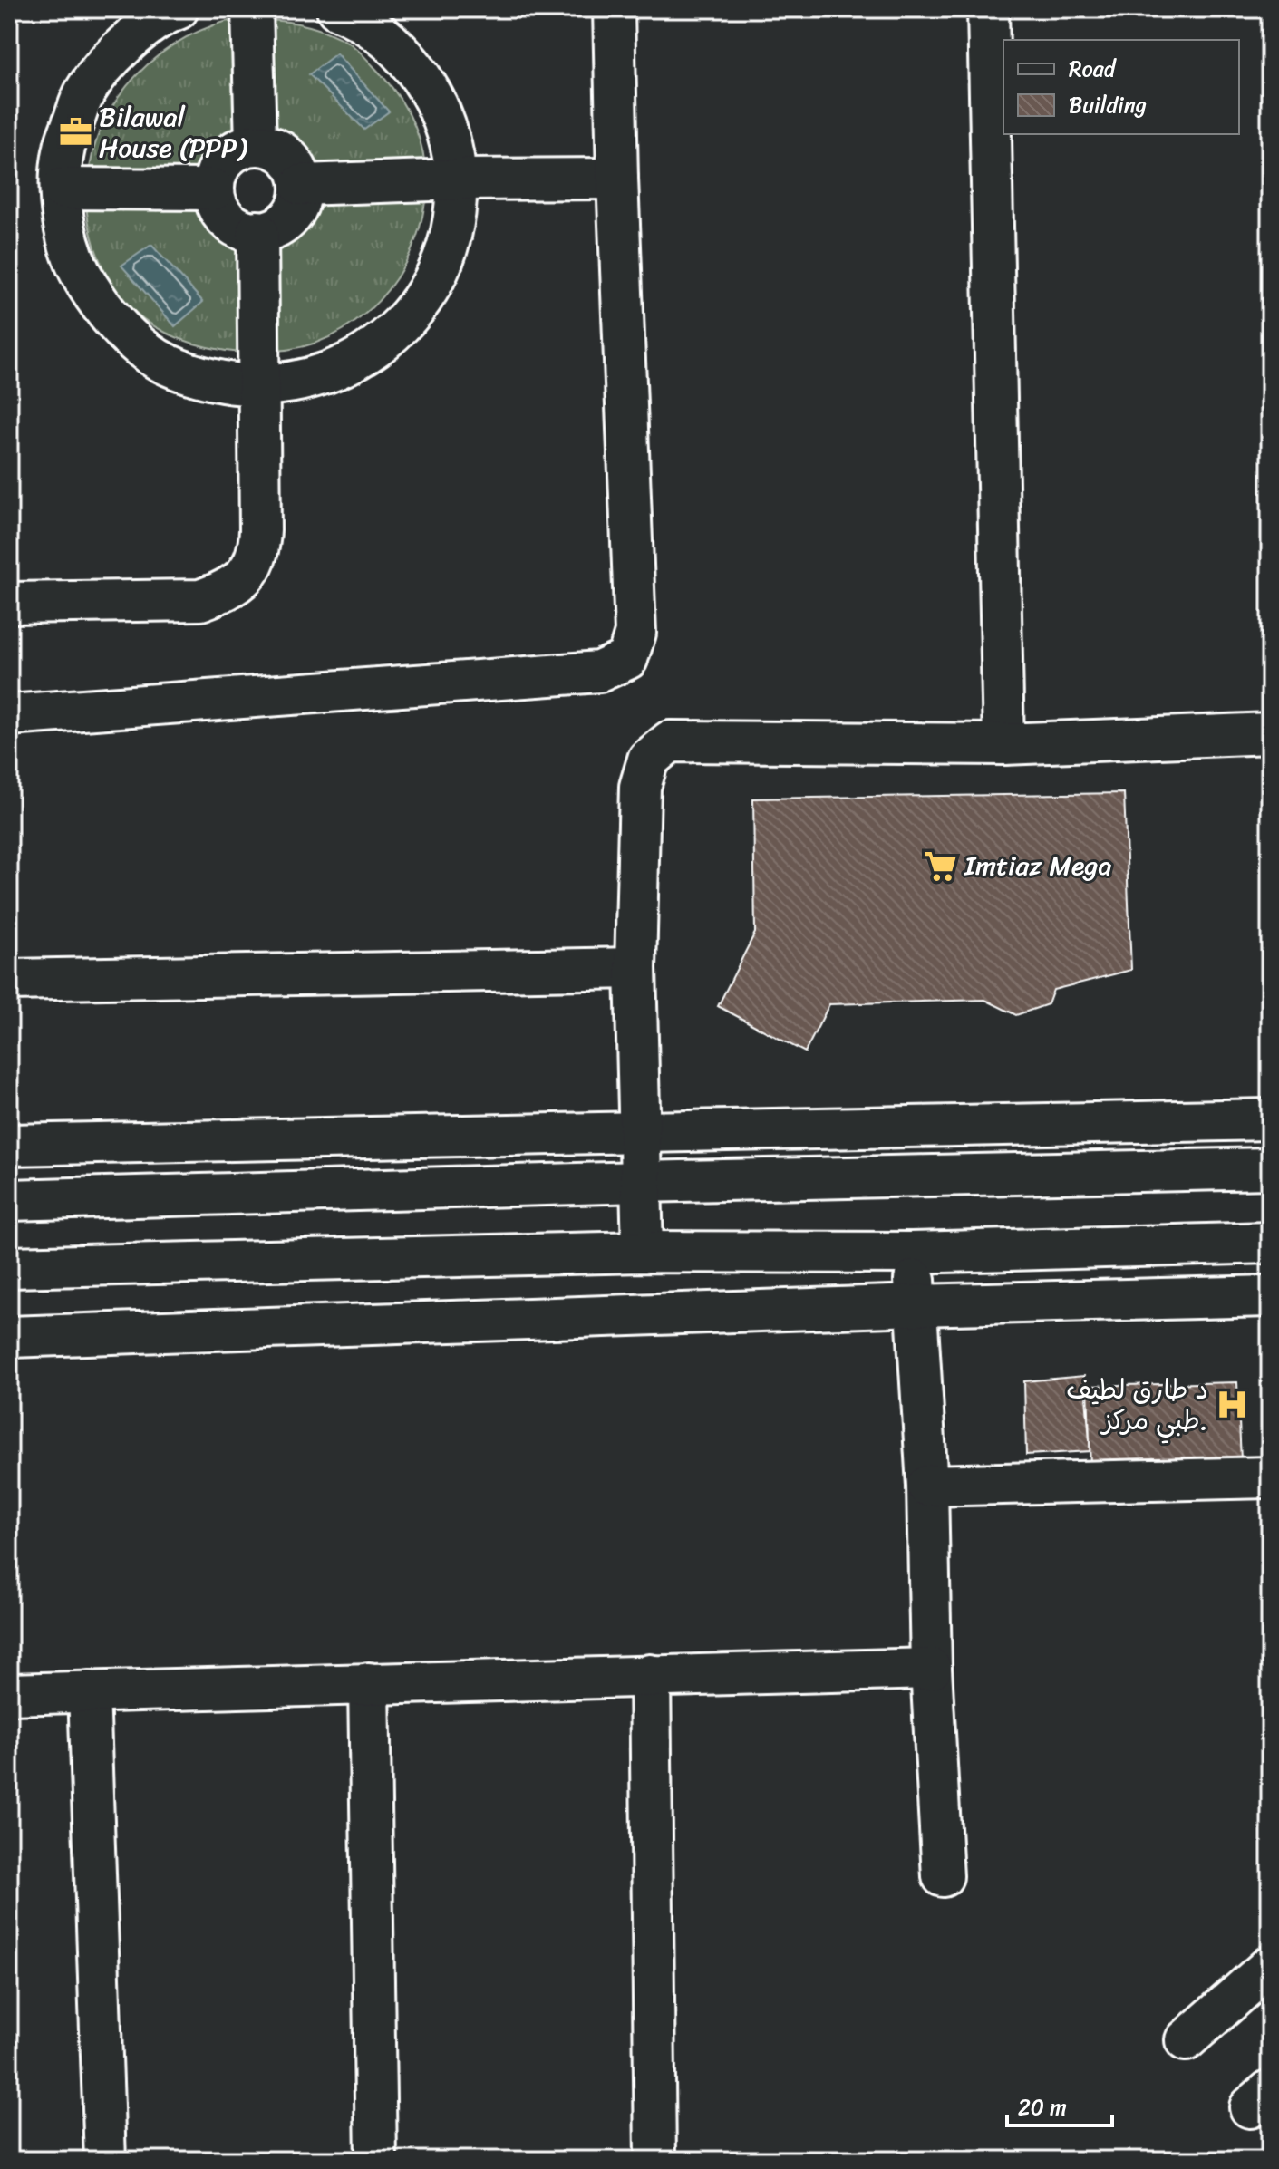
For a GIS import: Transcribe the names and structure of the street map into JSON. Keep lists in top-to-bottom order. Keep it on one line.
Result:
{"places":{"office":["Bilawal House (PPP)"],"supermarket":["Imtiaz Mega"],"hospital":["د طارق لطیف طبي مرکز."]},"legend":["Road","Building"],"scale_bar":"20 m"}
